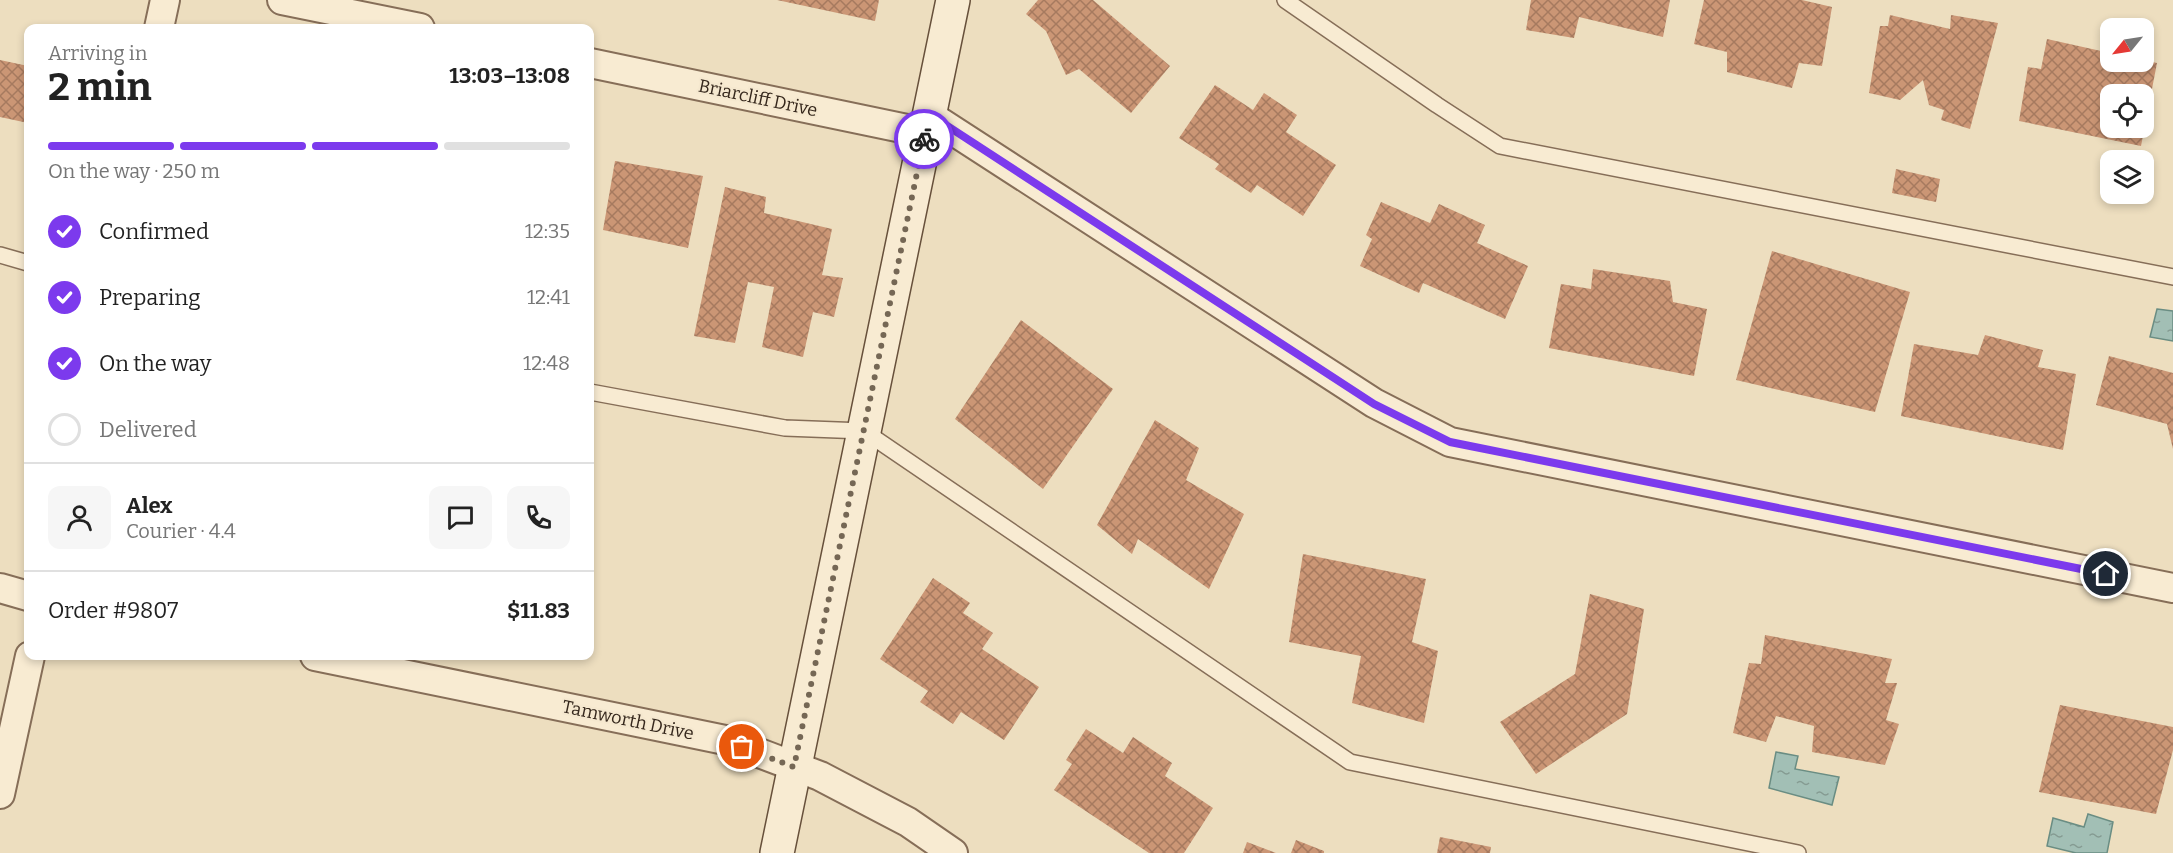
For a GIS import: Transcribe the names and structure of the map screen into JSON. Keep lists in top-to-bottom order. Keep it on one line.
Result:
{"streets":{"street":["Briarcliff Drive","Tamworth Drive"]},"north":"bottom left","page":{"heading":["2 min","Arriving in","13:03–13:08"],"panel":["Alex","Courier · 4.4","Order #9807","$11.83"],"bar":"On the way · 250 m","list":[["Confirmed","12:35"],["Preparing","12:41"],["On the way","12:48"],"Delivered"]}}
